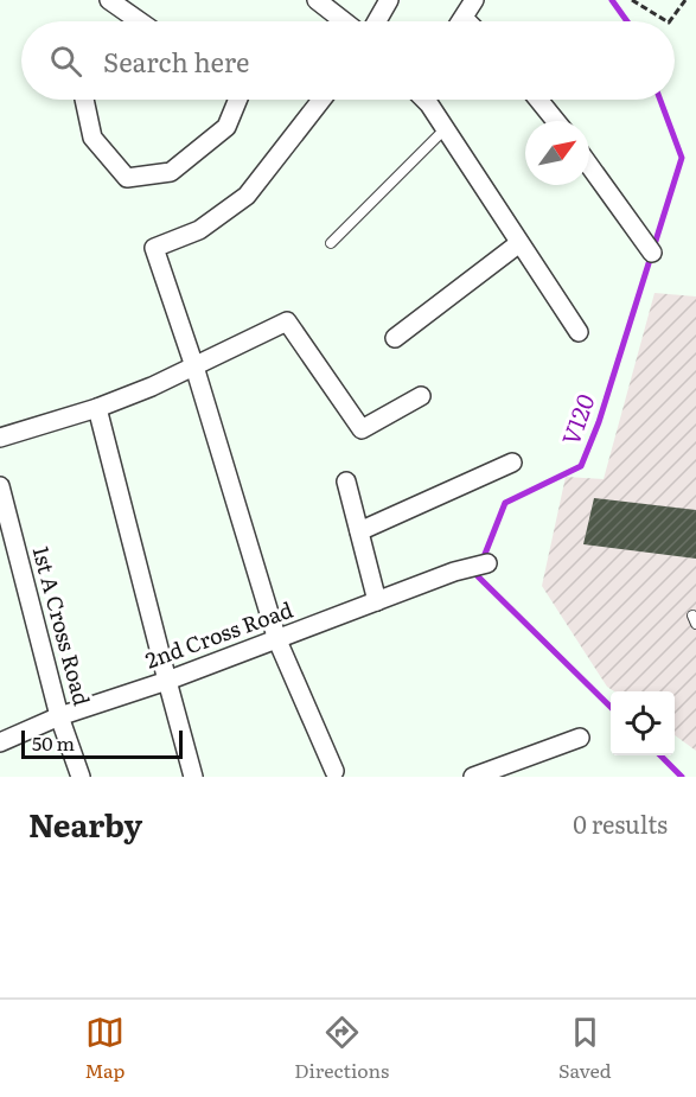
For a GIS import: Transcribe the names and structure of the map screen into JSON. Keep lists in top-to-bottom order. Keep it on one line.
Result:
{"streets":{"street":["1st A Cross Road","2nd Cross Road"]},"crossings":[["1st A Cross Road","2nd Cross Road"]],"water":["V120"],"scale_bar":"50 m","north":"top right","page":{"search":"Search here","scale":"50 m","heading":["Nearby","0 results"],"nav":["Map","Directions","Saved"]}}
